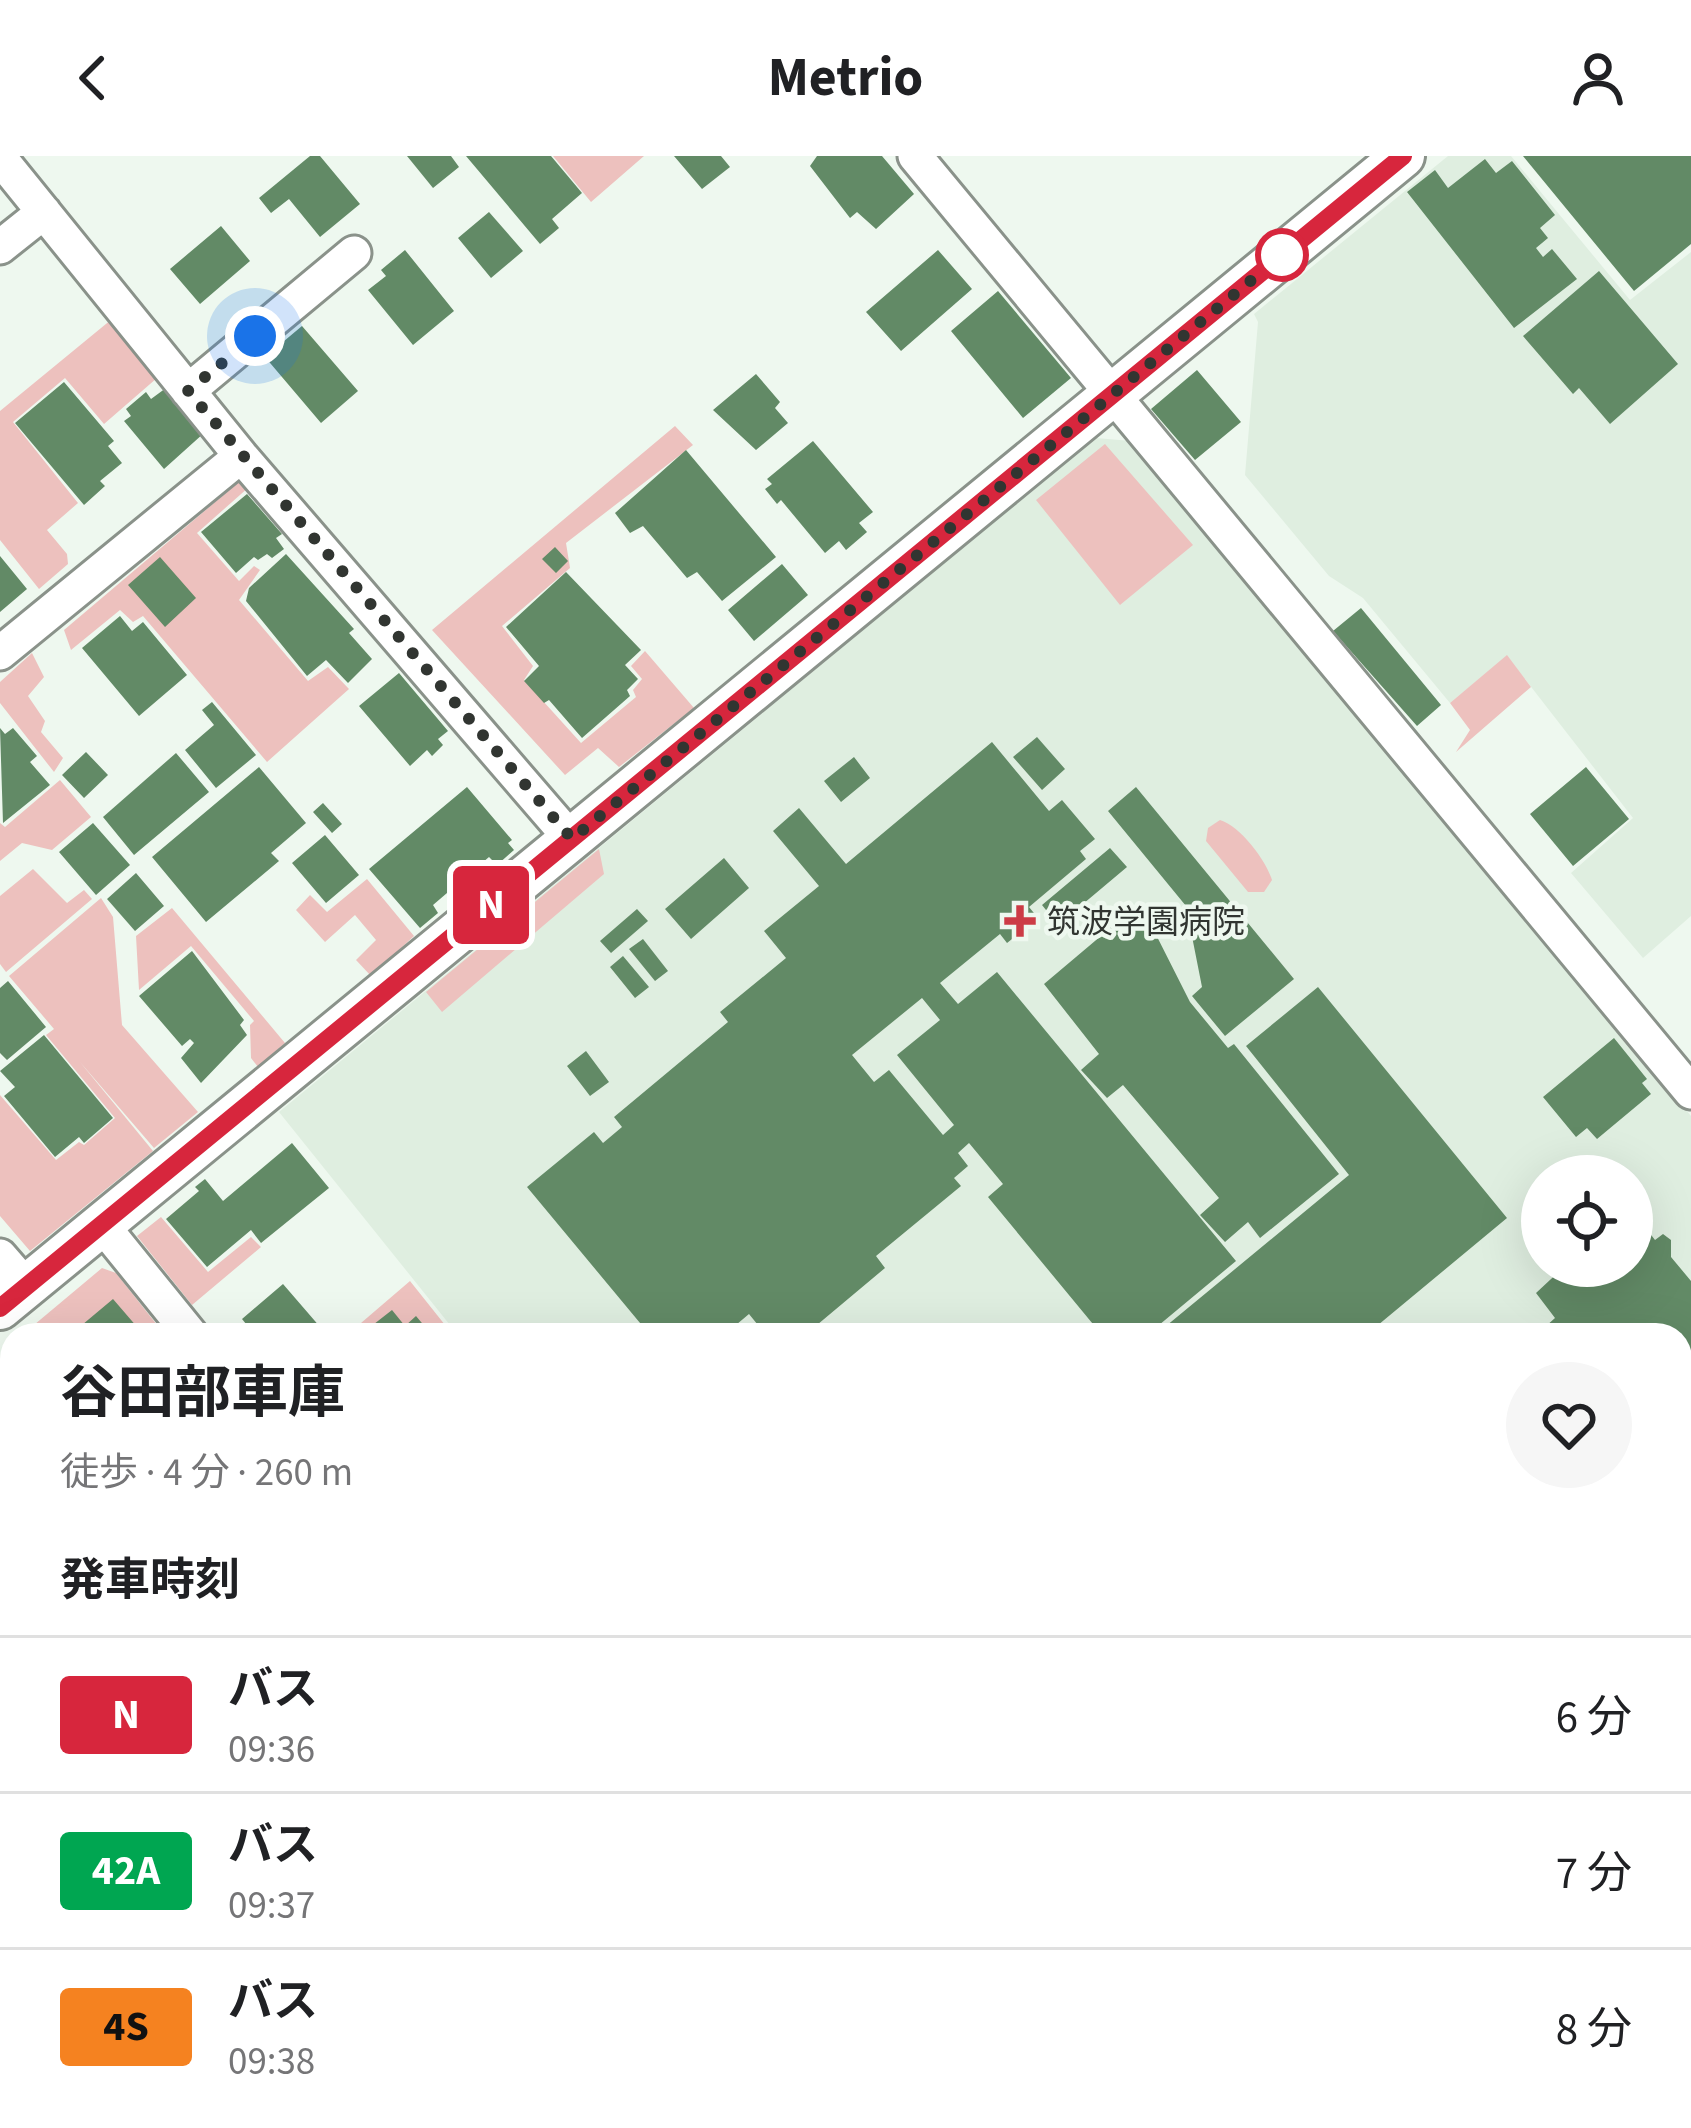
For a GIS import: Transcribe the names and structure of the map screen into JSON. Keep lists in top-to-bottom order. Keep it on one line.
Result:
{"places":{"health":["筑波学園病院"]},"lines":["bus line N"],"page":{"header":"Metrio","on_map":"N","heading":[["谷田部車庫","徒歩 · 4 分 · 260 m"],"発車時刻"],"list":[{"mark":"N","name":"バス","note":"09:36","value":"6 分"},{"mark":"42A","name":"バス","note":"09:37","value":"7 分"},{"mark":"4S","name":"バス","note":"09:38","value":"8 分"}]}}
